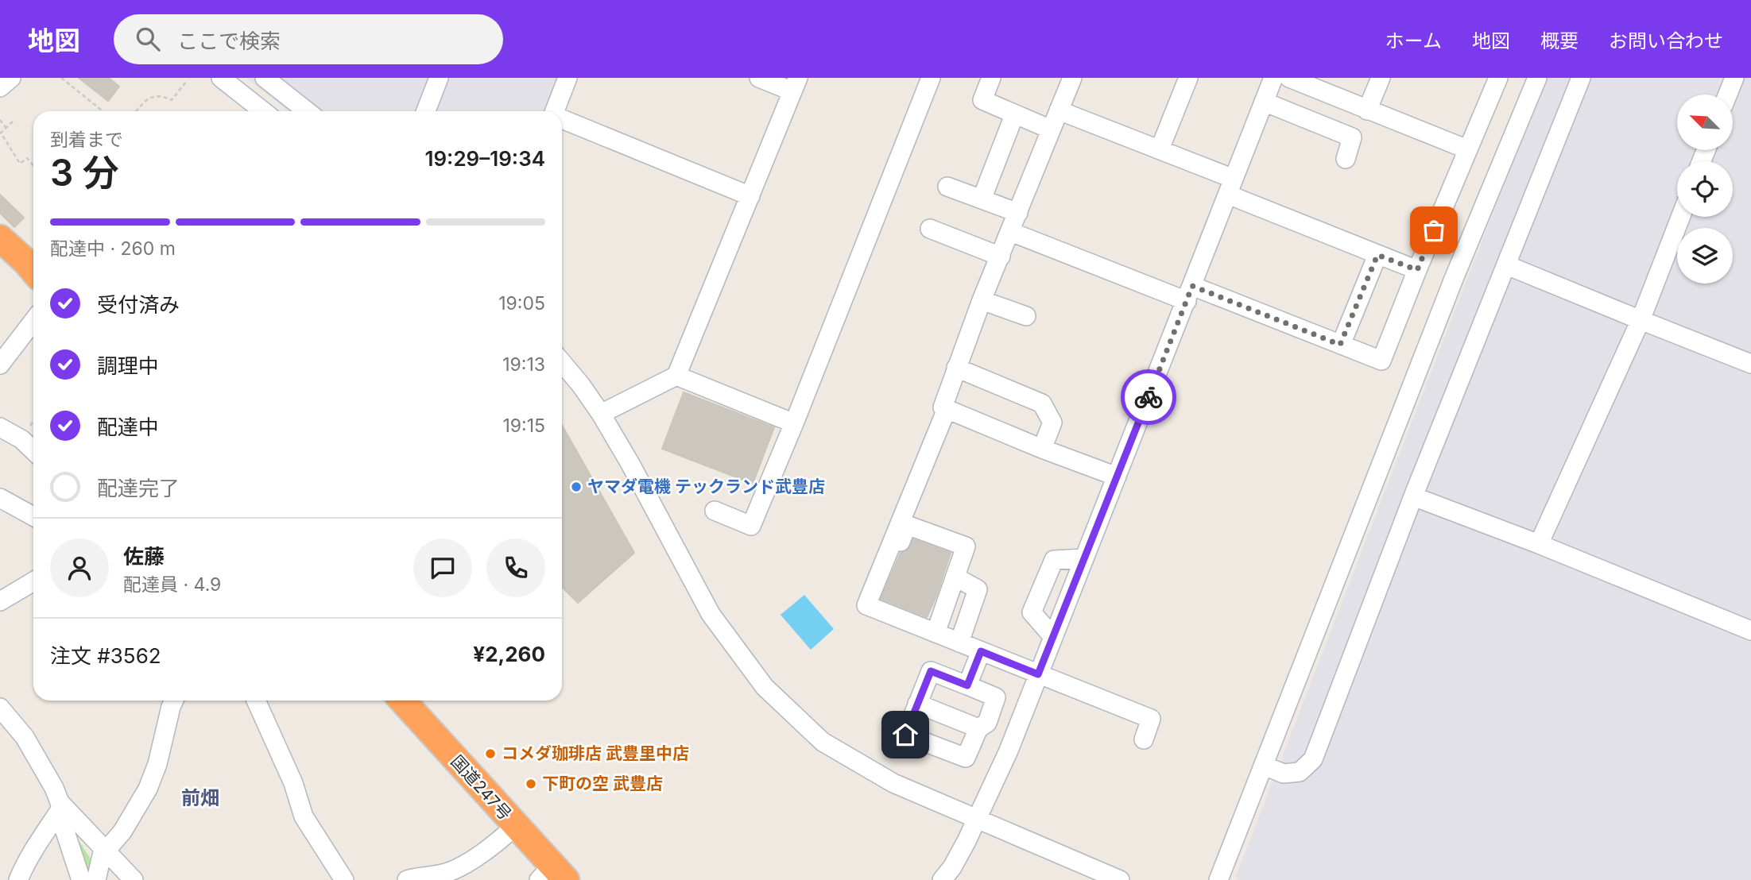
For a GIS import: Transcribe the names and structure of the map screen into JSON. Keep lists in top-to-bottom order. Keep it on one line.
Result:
{"streets":{"highway":["国道247号"]},"districts":["前畑"],"places":["ヤマダ電機 テックランド武豊店","コメダ珈琲店 武豊里中店","下町の空 武豊店"],"north":"top left","page":{"header":"地図","search":"ここで検索","nav":["ホーム","地図","概要","お問い合わせ"],"heading":["3 分","到着まで","19:29–19:34"],"panel":["佐藤","配達員 · 4.9","注文 #3562","¥2,260"],"bar":"配達中 · 260 m","list":[["受付済み","19:05"],["調理中","19:13"],["配達中","19:15"],"配達完了"]}}
